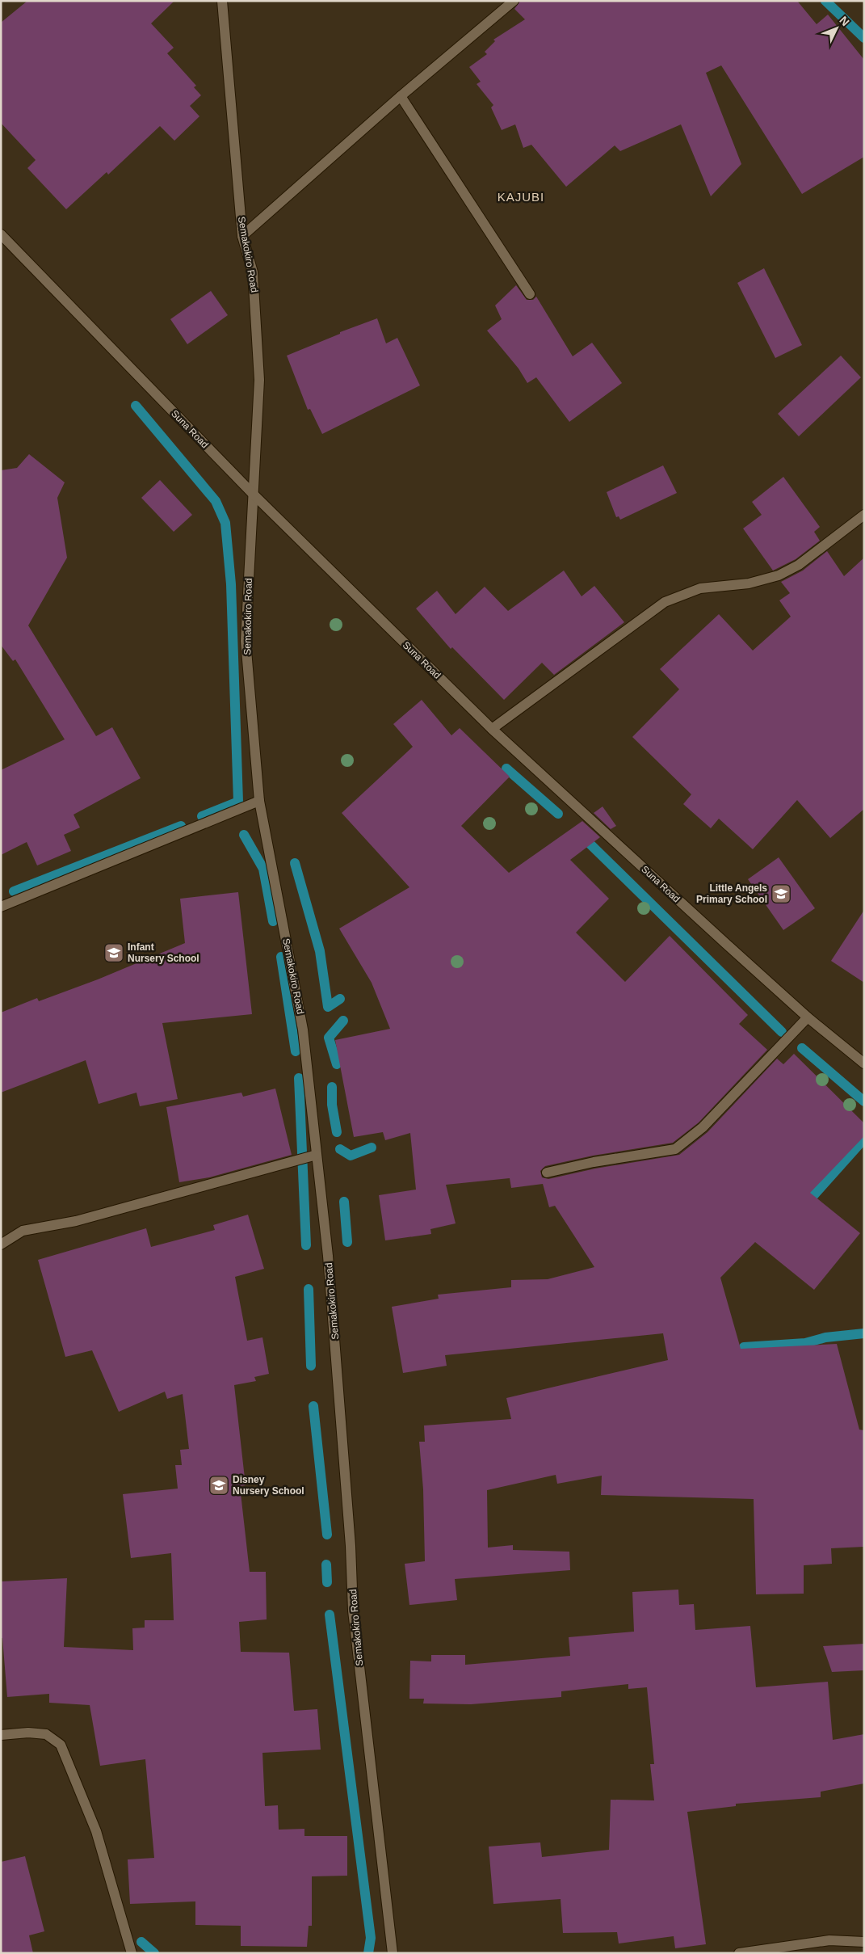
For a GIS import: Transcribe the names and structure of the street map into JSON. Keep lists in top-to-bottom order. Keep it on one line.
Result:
{"streets":{"street":["Semakokiro Road","Suna Road"]},"crossings":[["Semakokiro Road","Suna Road"]],"districts":["KAJUBI"],"places":{"school or university":["Little Angels Primary School","Infant Nursery School","Disney Nursery School"]},"north":"top right"}
